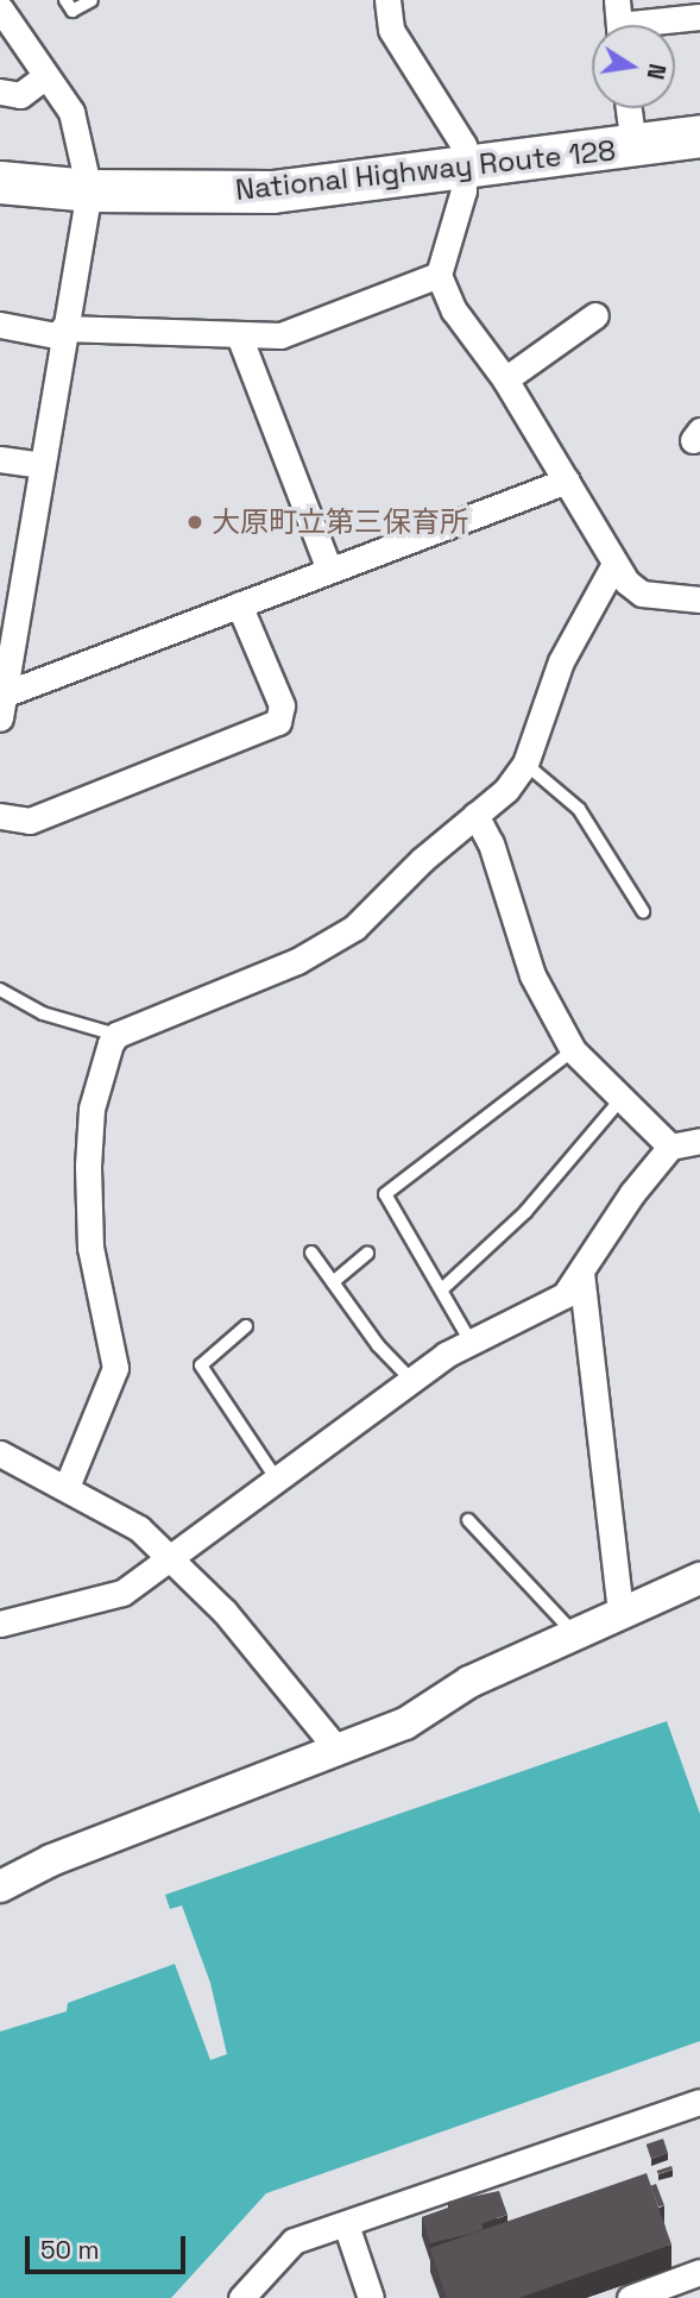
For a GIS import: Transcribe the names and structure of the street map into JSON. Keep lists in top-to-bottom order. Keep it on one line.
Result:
{"streets":{"highway":["National Highway Route 128"]},"places":["大原町立第三保育所"],"scale_bar":"50 m","north":"right"}
